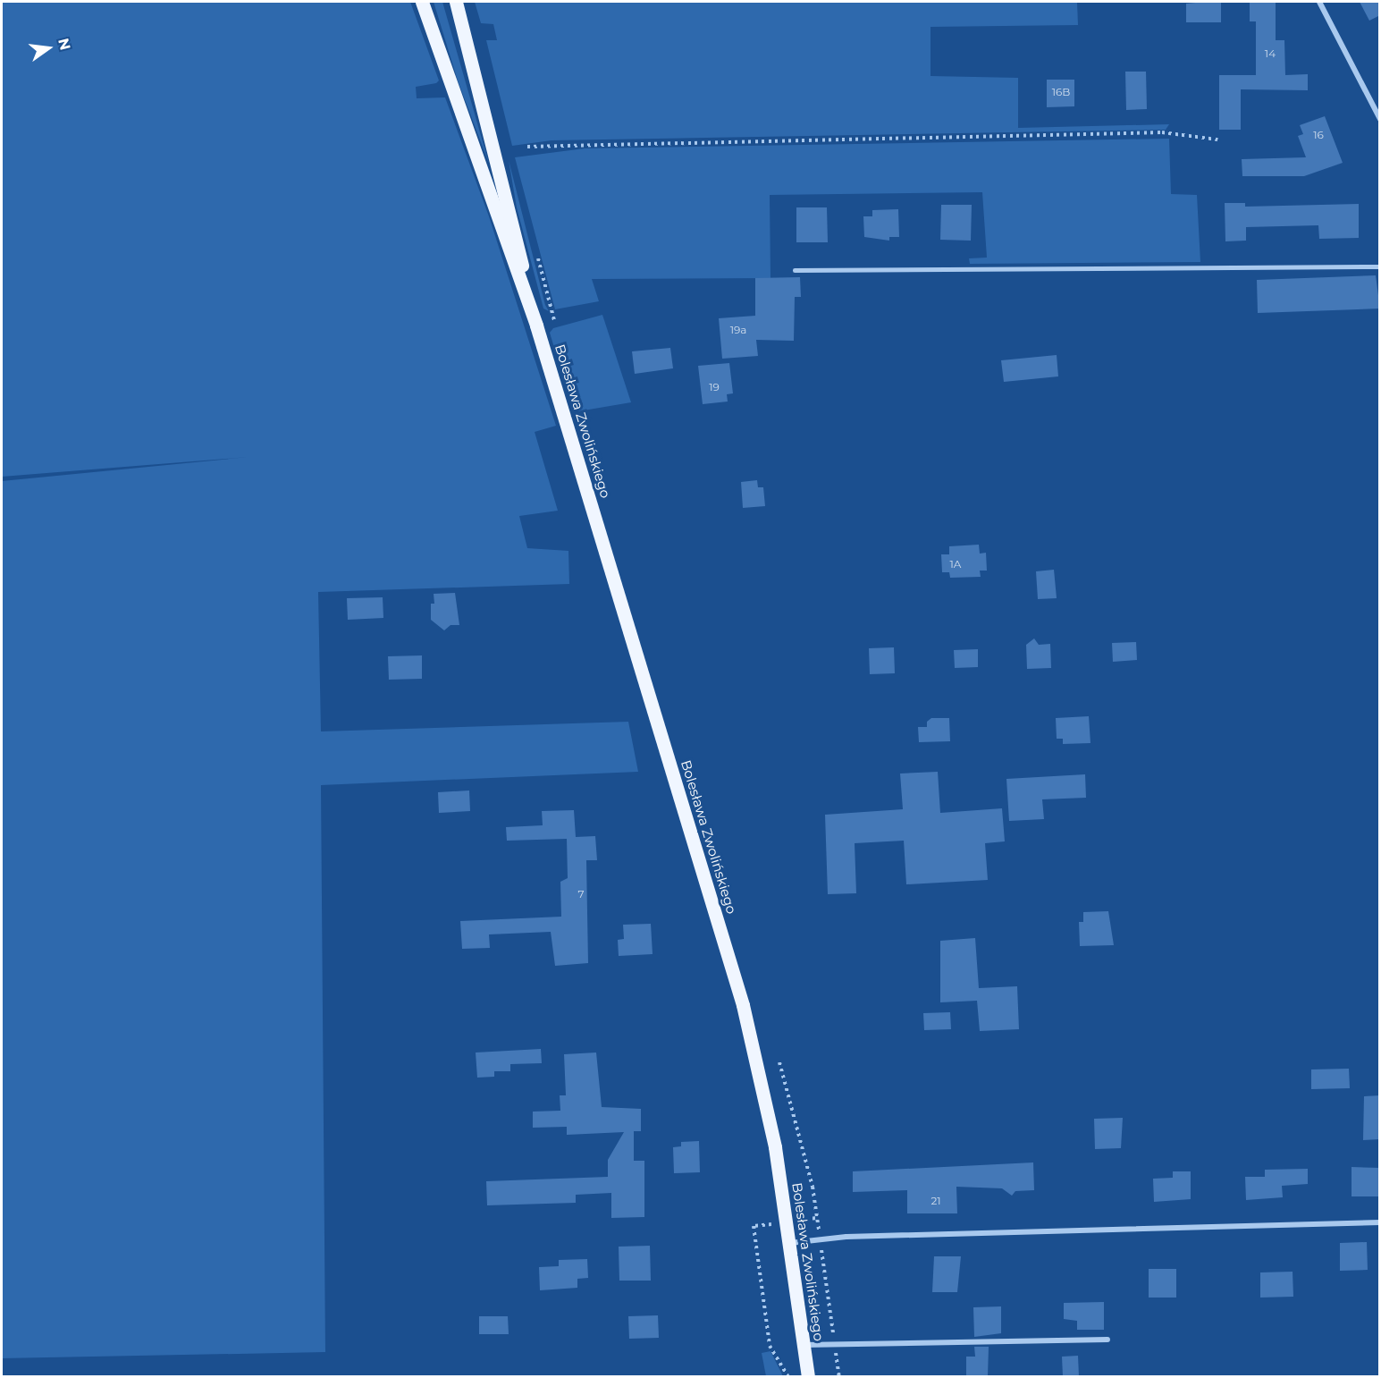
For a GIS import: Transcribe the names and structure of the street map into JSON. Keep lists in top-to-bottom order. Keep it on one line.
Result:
{"streets":{"main road":["Bolesława Zwolińskiego"]},"house_numbers":["14","16B","16","19a","19","1A","7","21"],"north":"right"}
